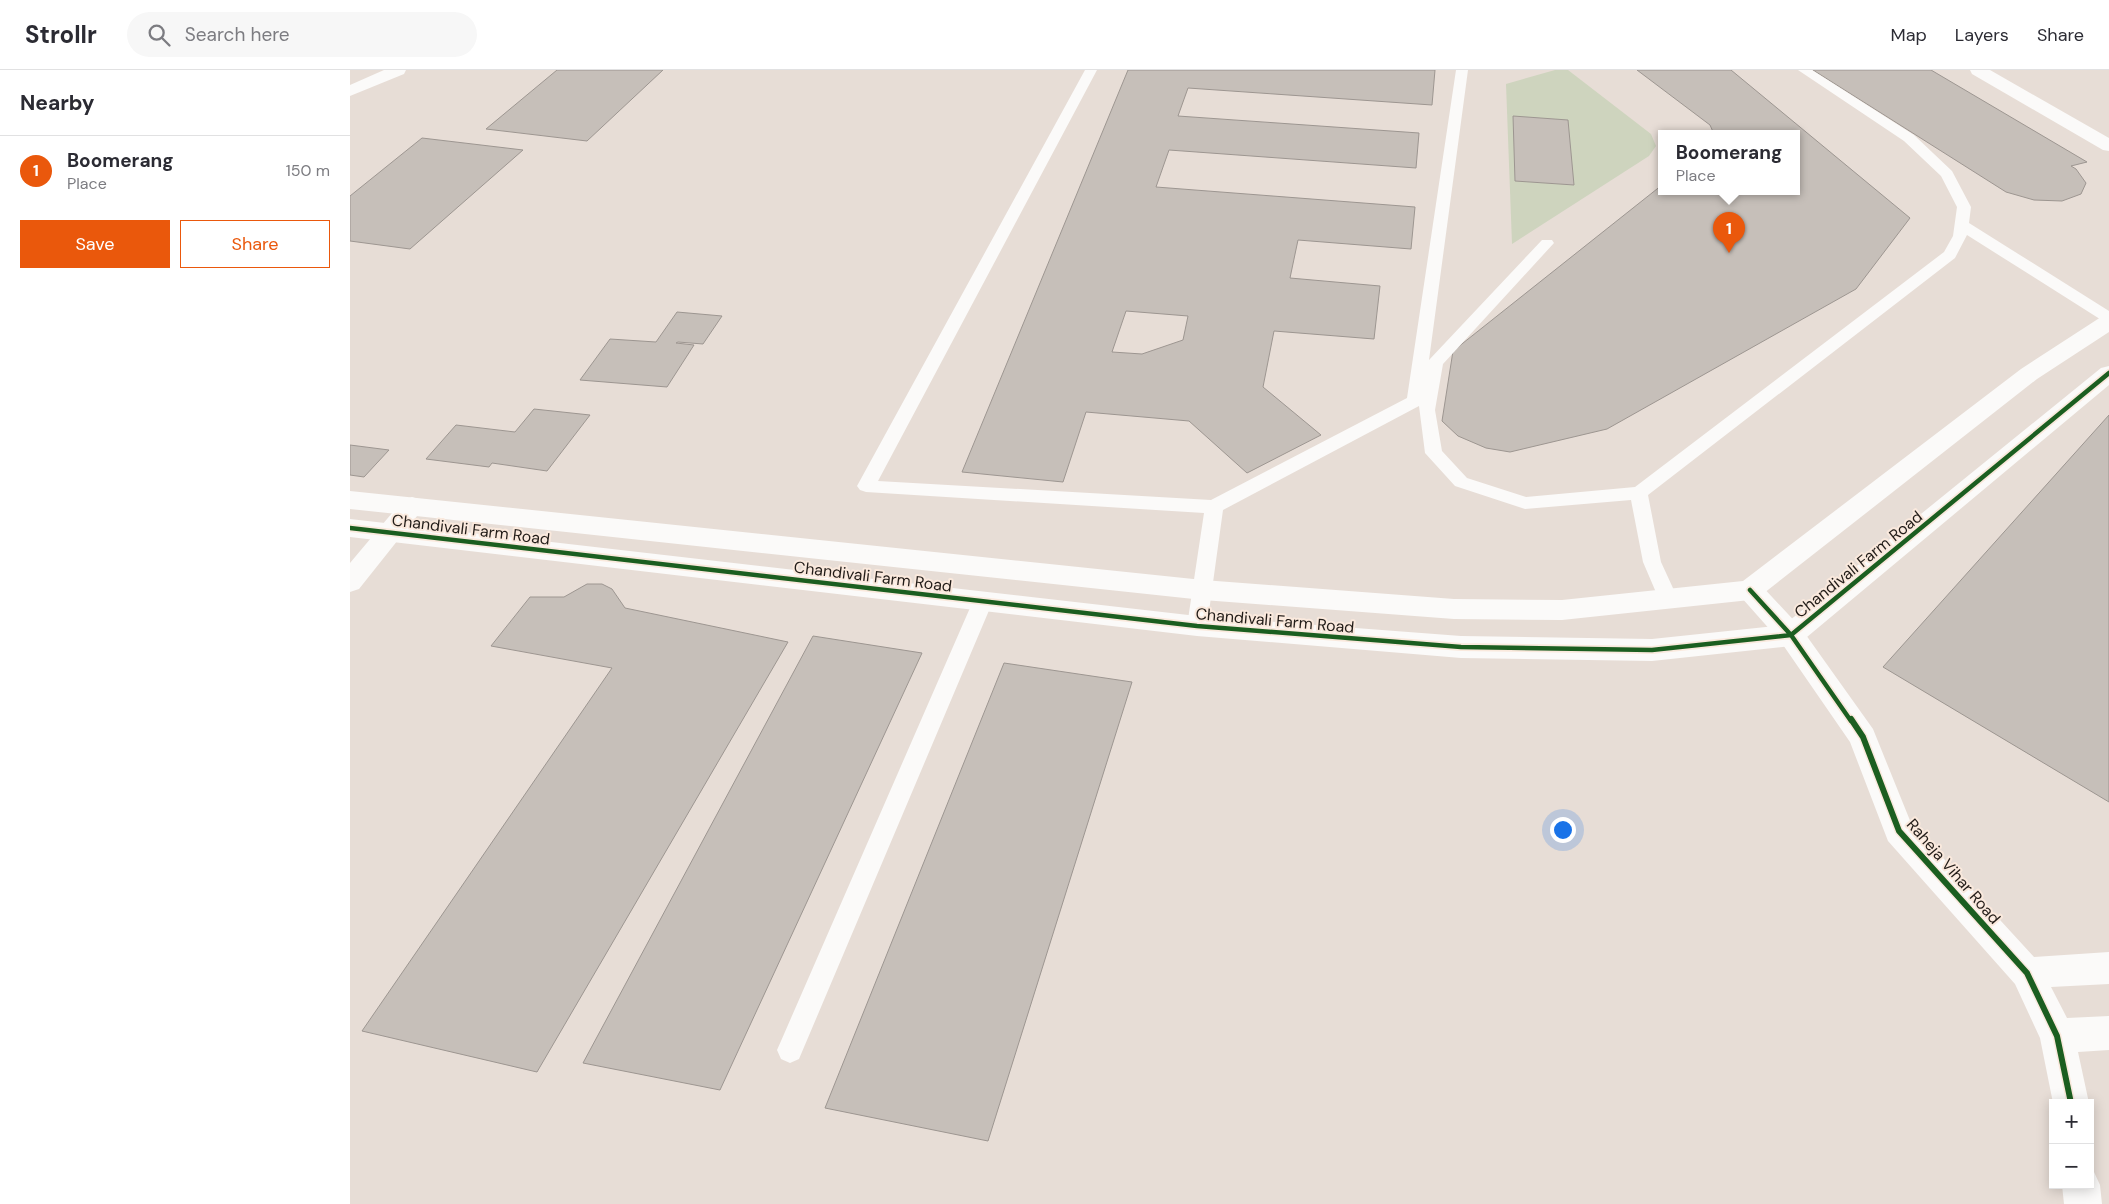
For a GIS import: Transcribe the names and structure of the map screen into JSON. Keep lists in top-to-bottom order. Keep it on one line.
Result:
{"streets":{"street":["Chandivali Farm Road","Raheja Vihar Road"]},"crossings":[["Chandivali Farm Road","Raheja Vihar Road"]],"page":{"header":"Strollr","search":"Search here","nav":["Map","Layers","Share"],"heading":"Nearby","popup":["Boomerang","Place"],"list":[{"mark":"1","name":"Boomerang","note":"Place","value":"150 m"}],"buttons":["Save","Share"],"pins":"1","map_buttons":["+","−"]}}
